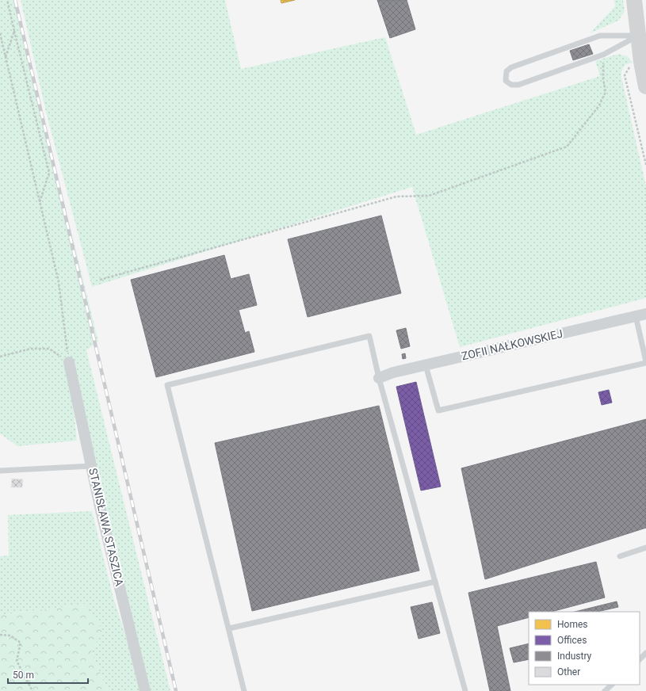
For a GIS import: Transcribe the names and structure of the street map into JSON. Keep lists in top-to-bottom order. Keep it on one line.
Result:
{"streets":{"street":["ZOFII NAŁKOWSKIEJ","STANISŁAWA STASZICA"]},"legend":["Homes","Offices","Industry","Other"],"scale_bar":"50 m"}
